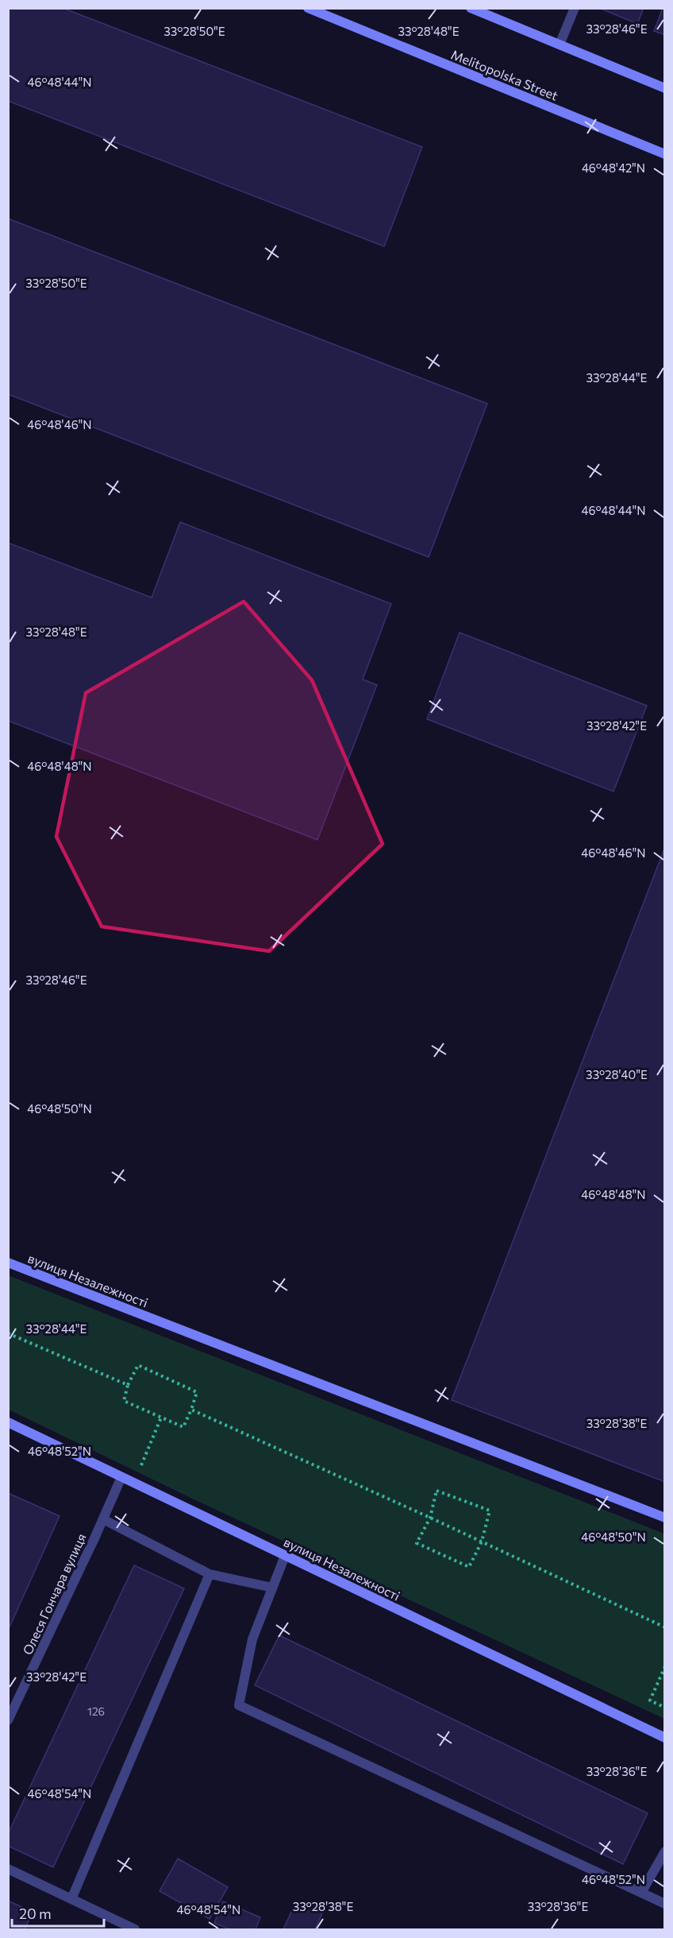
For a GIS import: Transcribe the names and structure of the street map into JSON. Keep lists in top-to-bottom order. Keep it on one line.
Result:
{"streets":{"street":["Melitopolska Street","вулиця Незалежності","Олеся Гончара вулиця"]},"crossings":[["вулиця Незалежності","Олеся Гончара вулиця"]],"house_numbers":["126"],"scale_bar":"20 m","coordinates":["33°28'46\"E","33°28'50\"E","33°28'48\"E","46°48'44\"N","46°48'42\"N","33°28'44\"E","46°48'46\"N","33°28'42\"E","46°48'48\"N","33°28'40\"E","46°48'50\"N","33°28'38\"E","46°48'52\"N","33°28'36\"E","46°48'54\"N"]}
